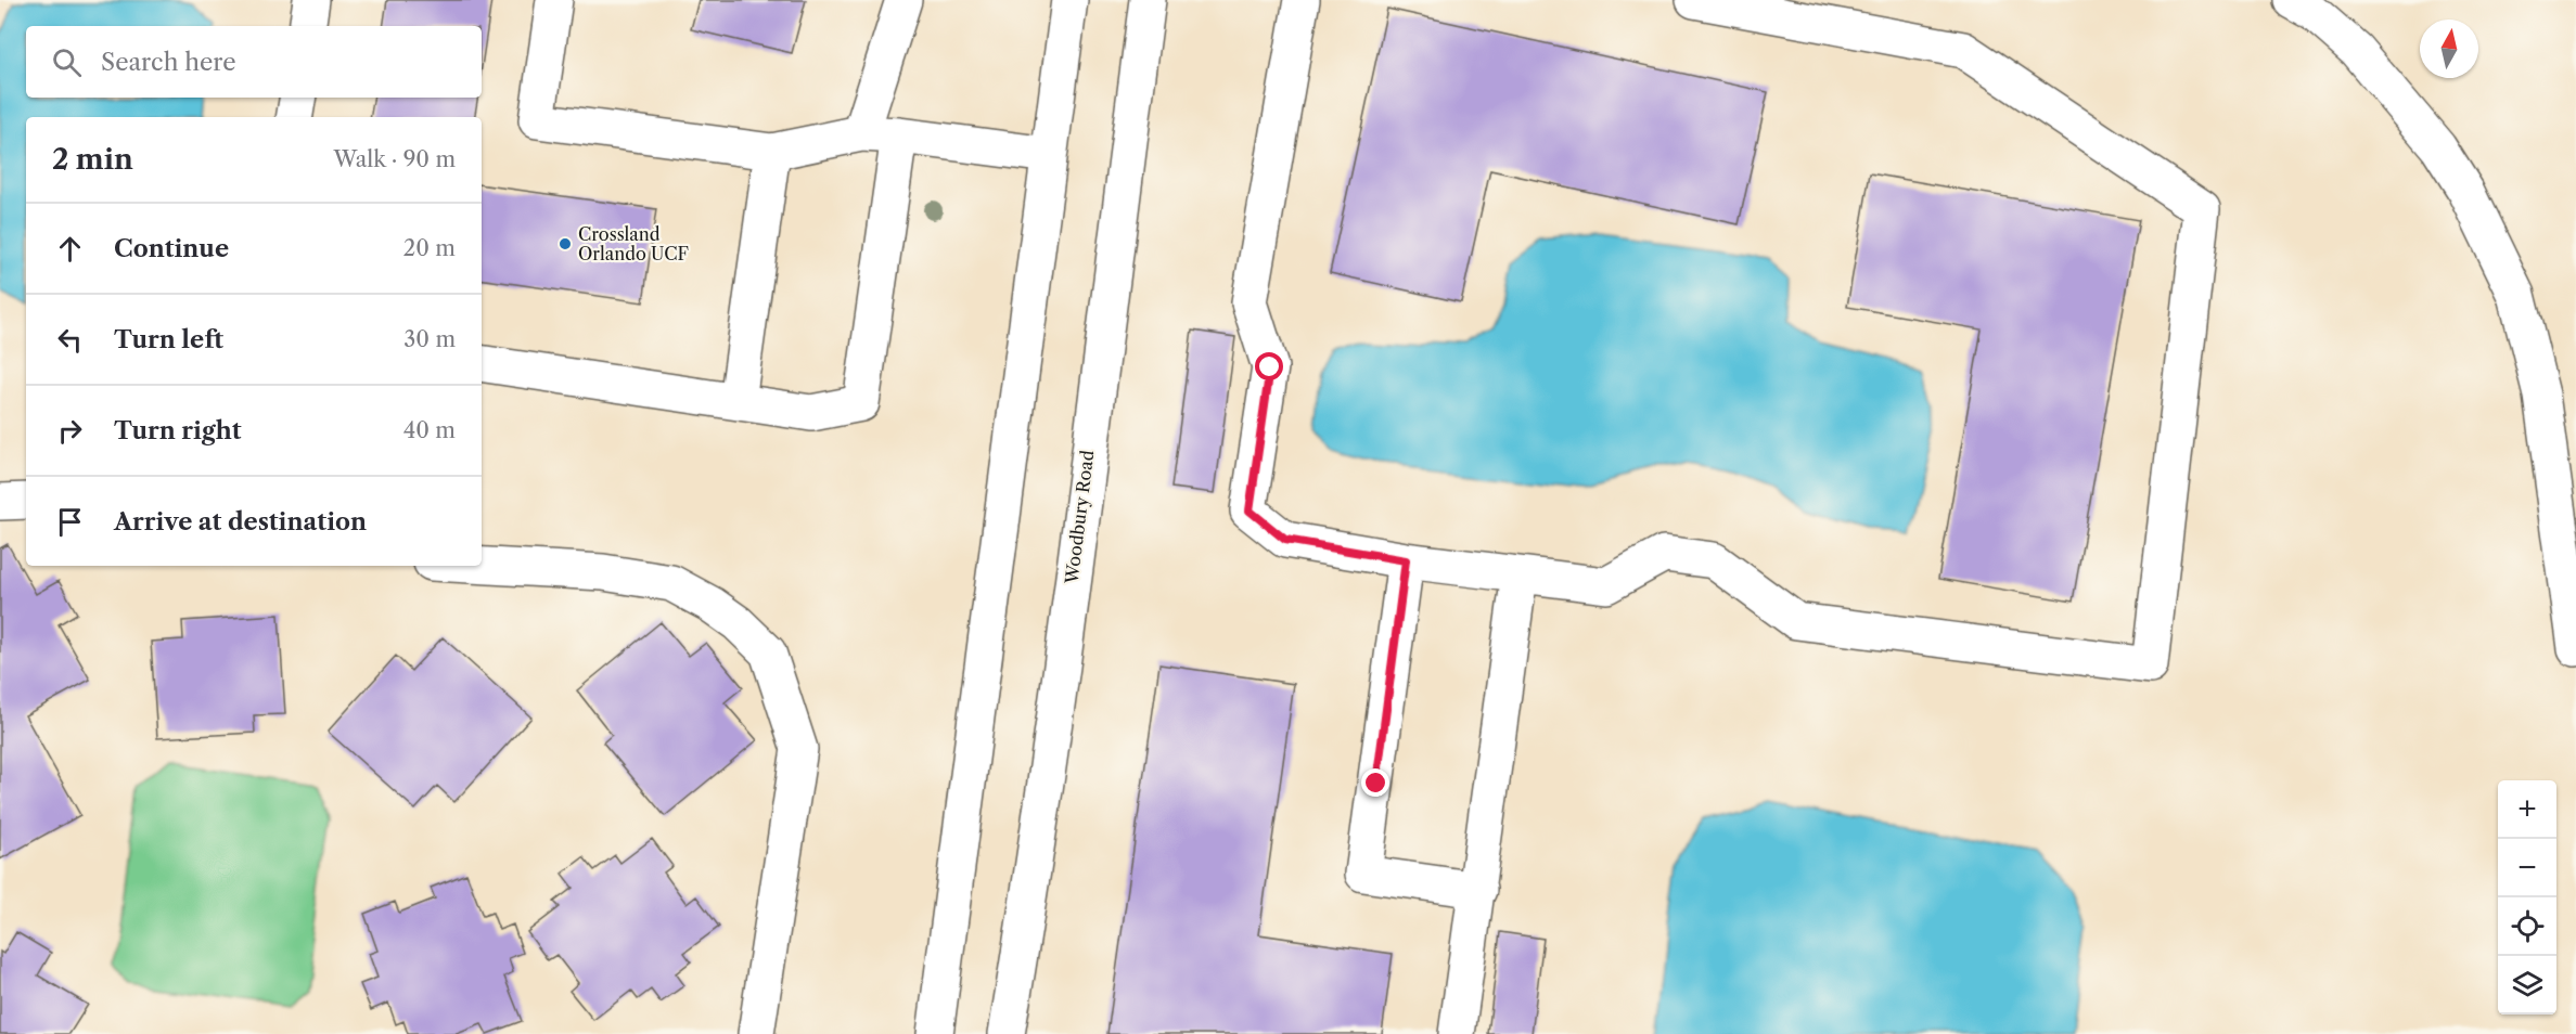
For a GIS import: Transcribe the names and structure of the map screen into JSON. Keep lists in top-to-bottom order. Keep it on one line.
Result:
{"streets":{"main road":["Woodbury Road"]},"places":["Crossland Orlando UCF"],"north":"top","page":{"search":"Search here","heading":["2 min","Walk · 90 m"],"list":[["Continue","20 m"],["Turn left","30 m"],["Turn right","40 m"],"Arrive at destination"],"map_buttons":["+","−"]}}
